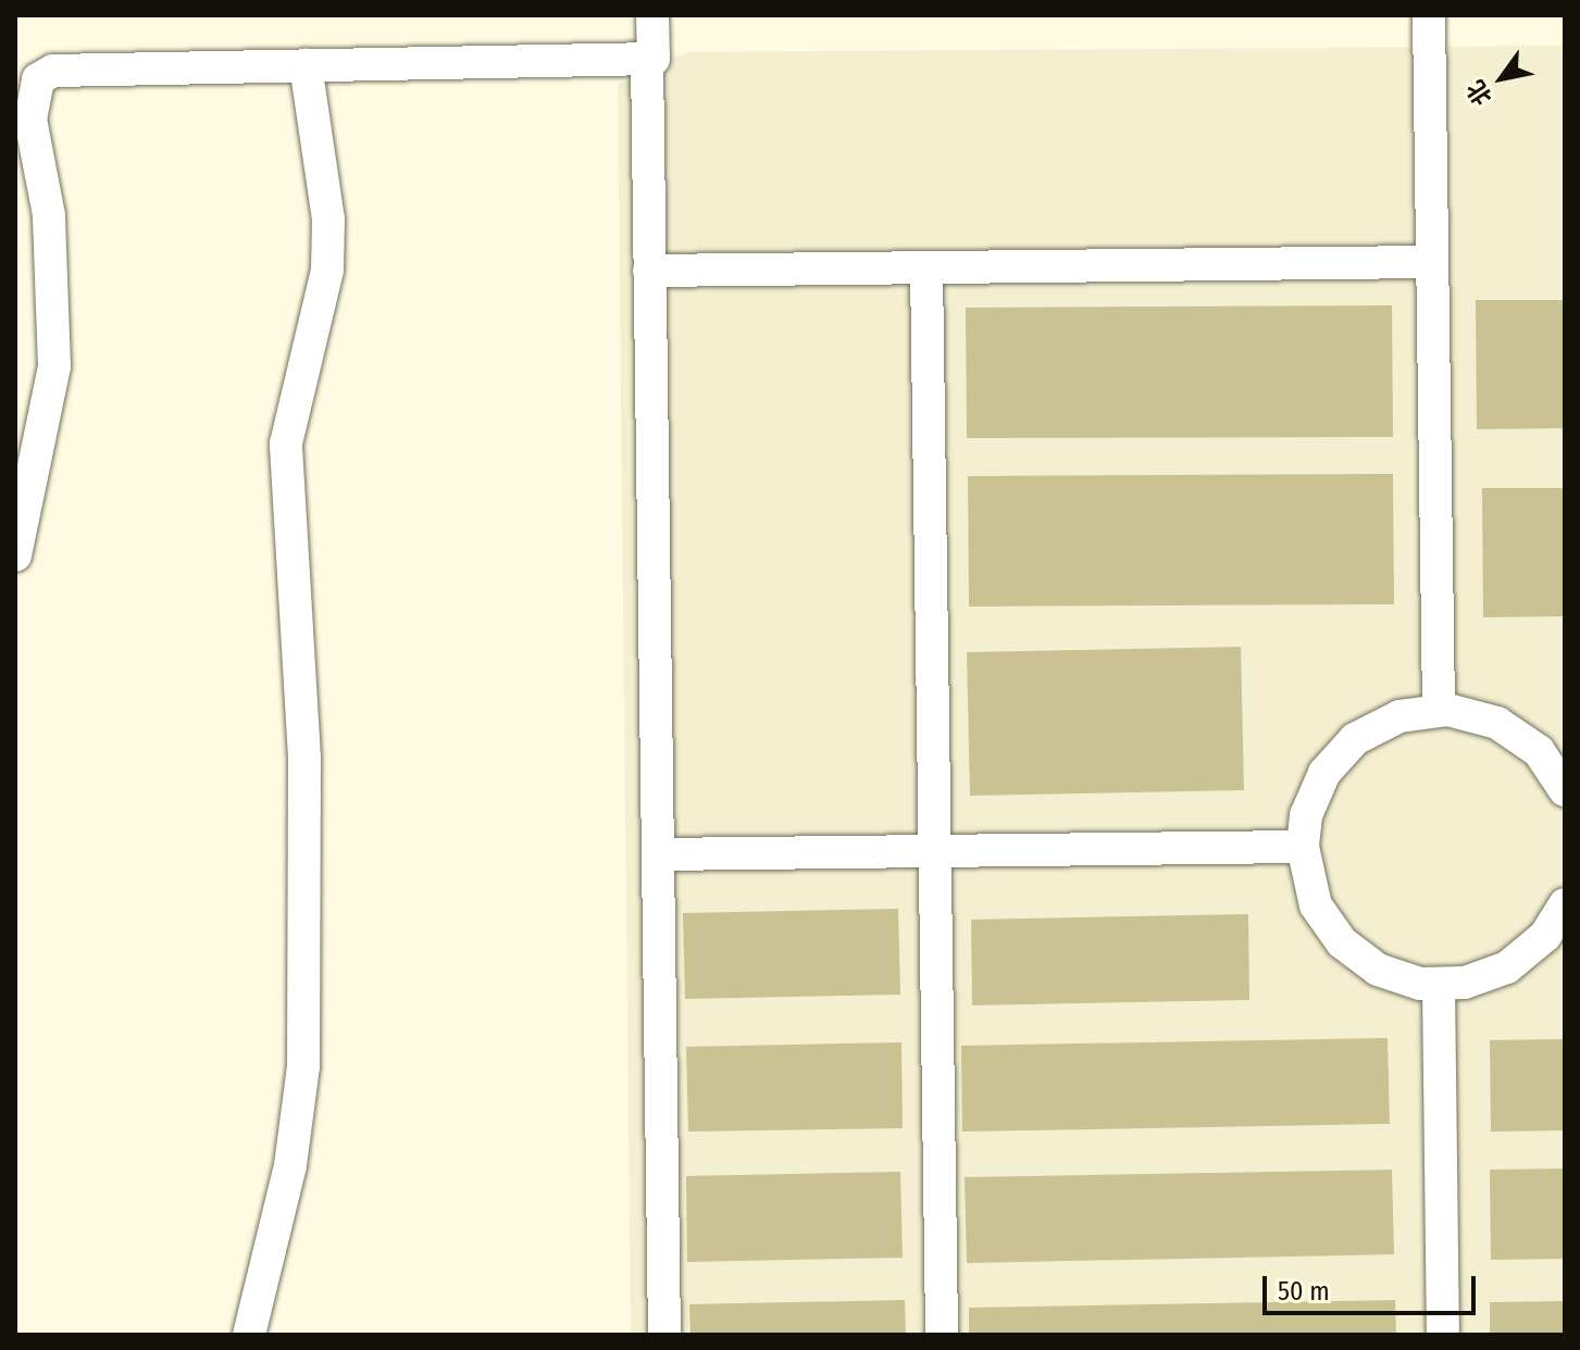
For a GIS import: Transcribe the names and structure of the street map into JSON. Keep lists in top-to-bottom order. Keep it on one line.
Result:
{"scale_bar":"50 m","north":"bottom left"}
